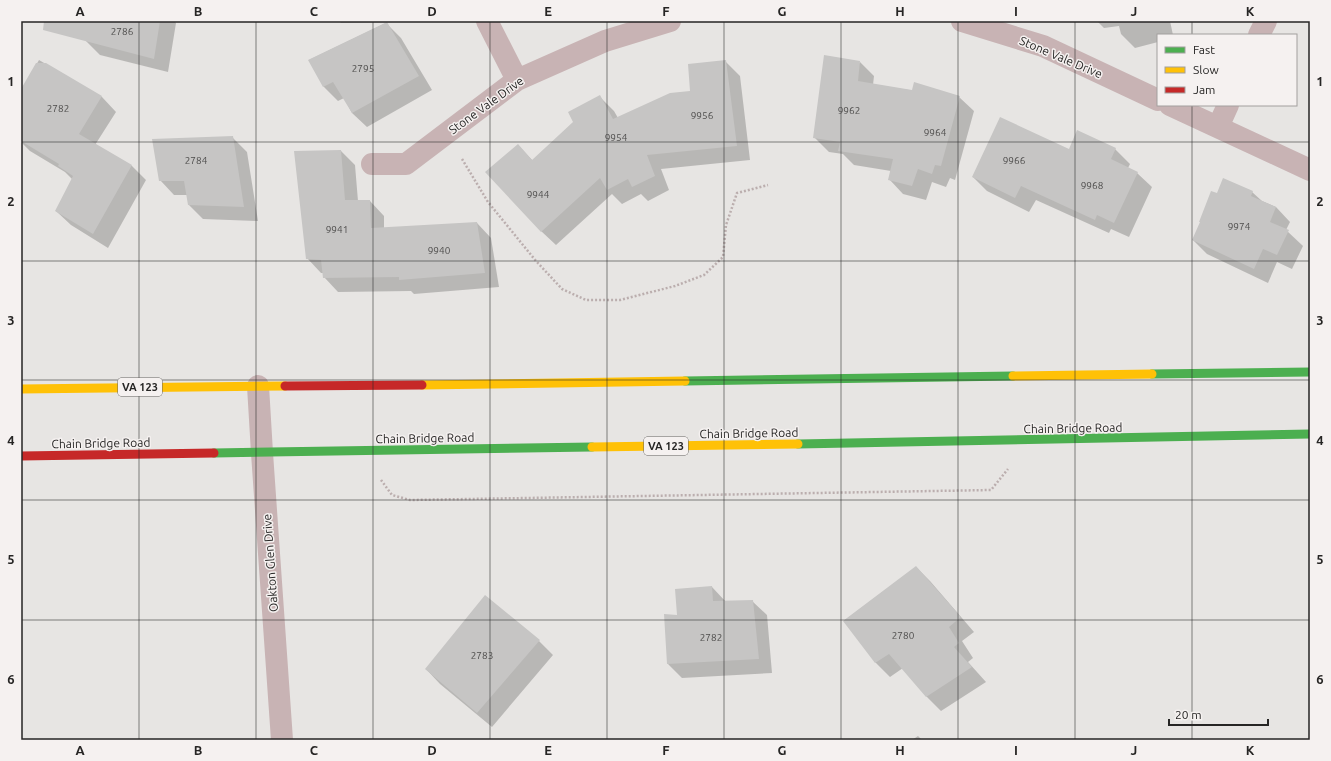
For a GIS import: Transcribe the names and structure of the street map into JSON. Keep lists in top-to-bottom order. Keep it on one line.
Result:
{"streets":{"main road":["VA 123","Chain Bridge Road"],"street":["Stone Vale Drive","Oakton Glen Drive"]},"crossings":[["VA 123","Oakton Glen Drive"],["Chain Bridge Road","Oakton Glen Drive"]],"house_numbers":["2786","2795","2782","9962","9956","9964","9954","2784","9966","9968","9944","9974","9941","9940","2780","2782","2783"],"legend":["Fast","Slow","Jam"],"scale_bar":"20 m","grid":{"columns":["A","B","C","D","E","F","G","H","I","J","K"],"rows":["1","2","3","4","5","6"]}}
